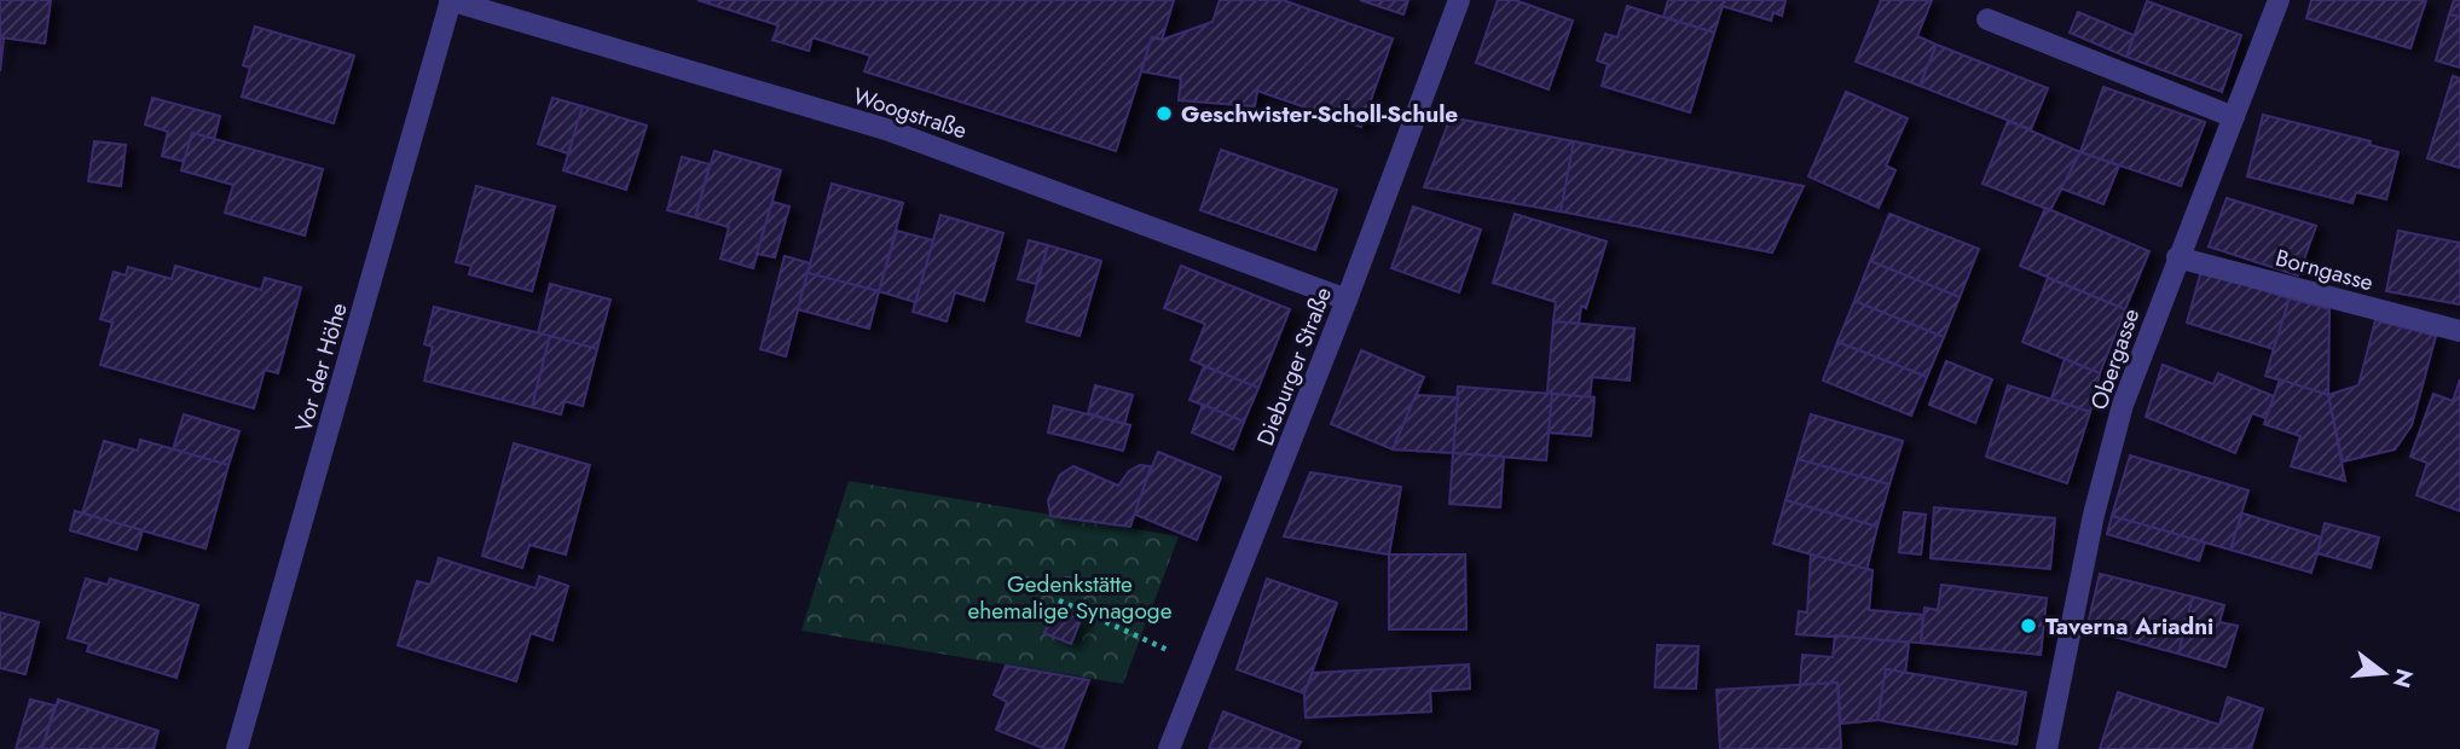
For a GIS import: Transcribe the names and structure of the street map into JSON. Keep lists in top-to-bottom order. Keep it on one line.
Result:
{"streets":{"street":["Woogstraße","Borngasse","Obergasse","Dieburger Straße","Vor der Höhe"]},"crossings":[["Woogstraße","Dieburger Straße"],["Woogstraße","Vor der Höhe"],["Borngasse","Obergasse"]],"parks":["Gedenkstätte ehemalige Synagoge"],"places":["Geschwister-Scholl-Schule","Taverna Ariadni"],"north":"right"}
